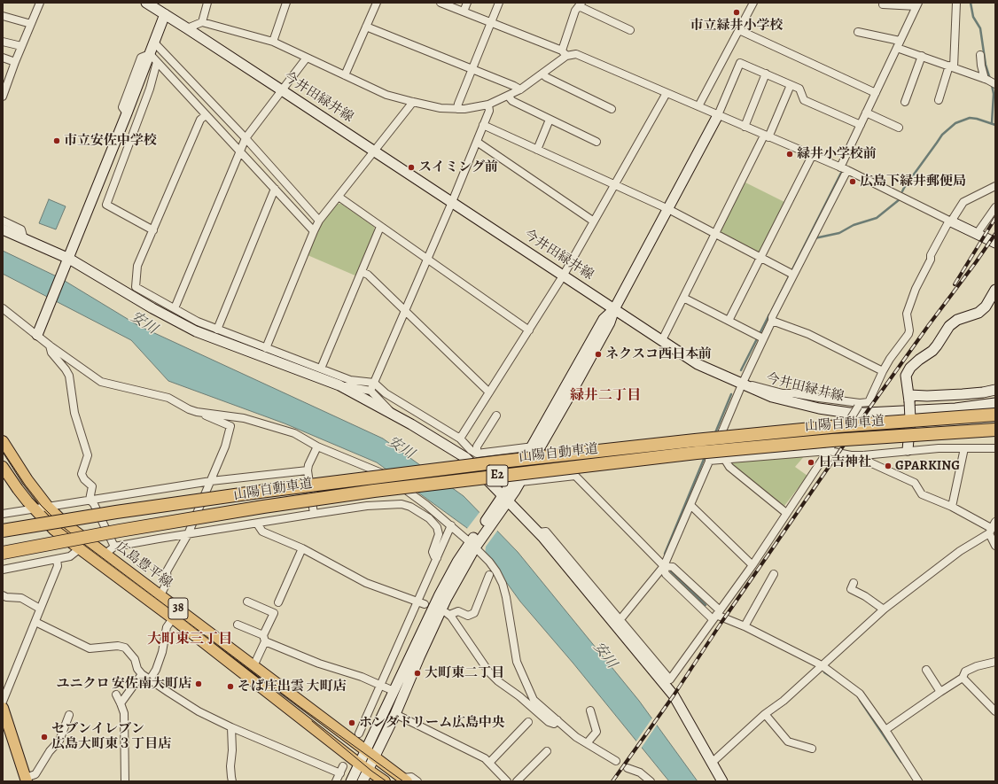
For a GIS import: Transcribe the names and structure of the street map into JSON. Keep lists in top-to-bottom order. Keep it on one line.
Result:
{"streets":{"highway":["山陽自動車道","E2"],"main road":["広島豊平線","38"],"street":["今井田緑井線"]},"districts":["緑井二丁目","大町東三丁目"],"water":["安川"],"places":["市立緑井小学校","市立安佐中学校","緑井小学校前","スイミング前","広島下緑井郵便局","ネクスコ西日本前","日吉神社","GPARKING","大町東二丁目","ユニクロ 安佐南大町店","そば庄出雲 大町店","ホンダドリーム広島中央","セブンイレブン 広島大町東３丁目店"]}
